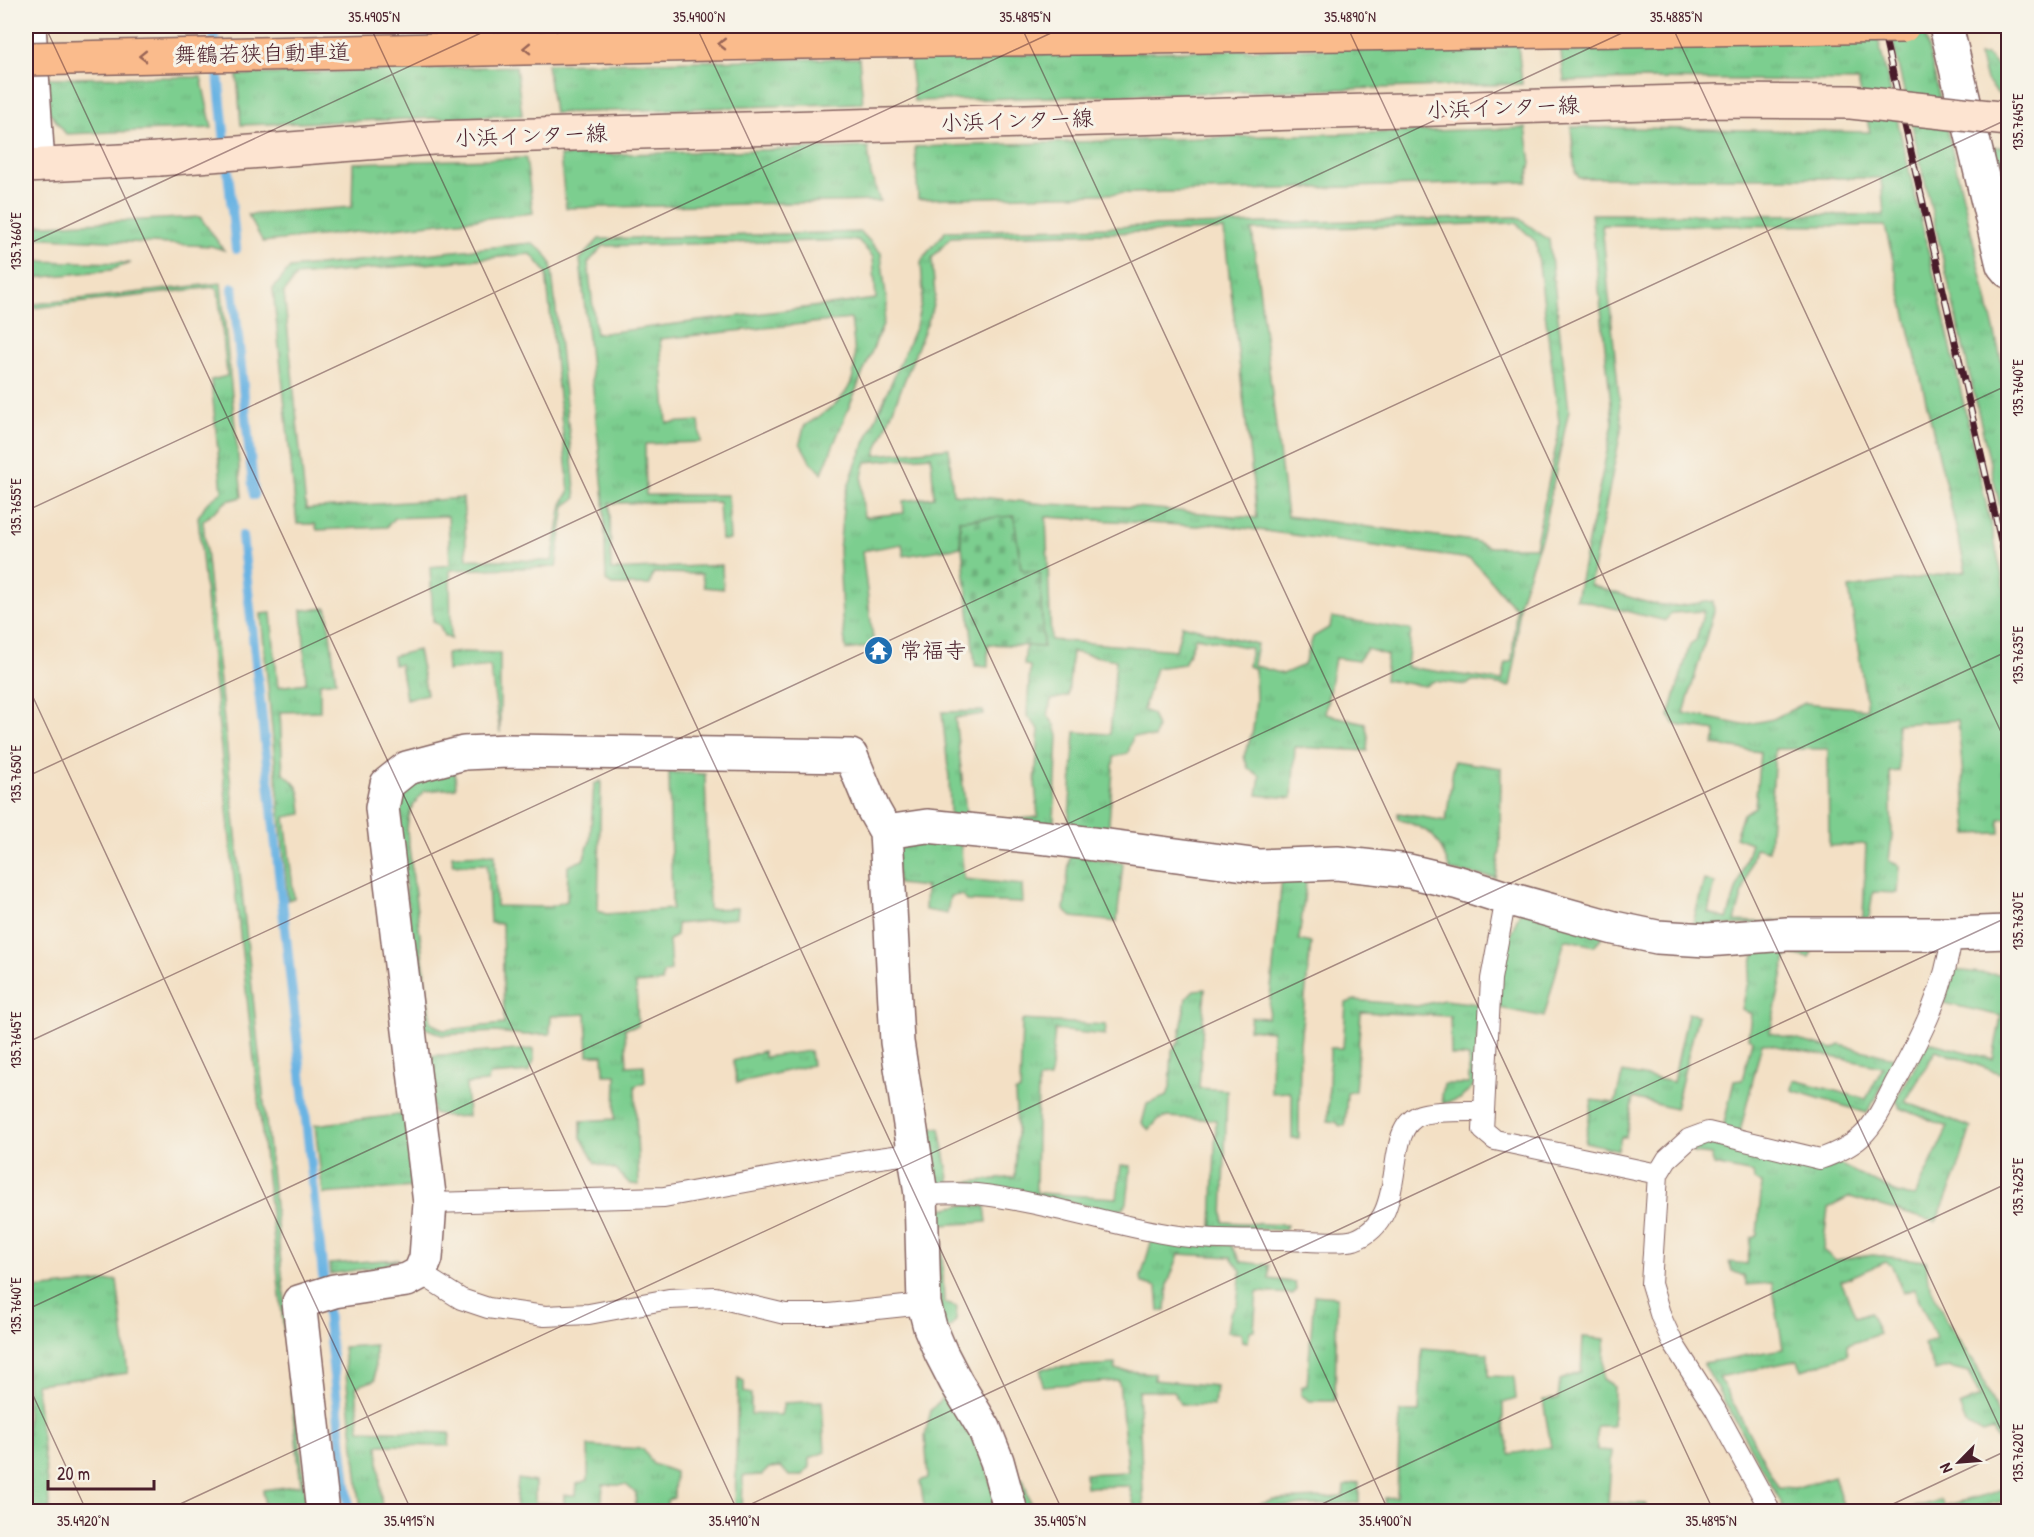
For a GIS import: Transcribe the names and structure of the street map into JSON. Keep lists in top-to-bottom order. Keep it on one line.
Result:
{"streets":{"highway":["舞鶴若狭自動車道"],"main road":["小浜インター線"]},"one_way":["舞鶴若狭自動車道"],"places":{"temple":["常福寺"]},"scale_bar":"20 m","north":"bottom left","coordinates":["35.4905°N","35.4900°N","35.4895°N","35.4890°N","35.4885°N","135.7645°E","135.7660°E","135.7640°E","135.7655°E","135.7635°E","135.7650°E","135.7630°E","135.7625°E","135.7620°E","35.4920°N","35.4915°N","35.4910°N"]}
